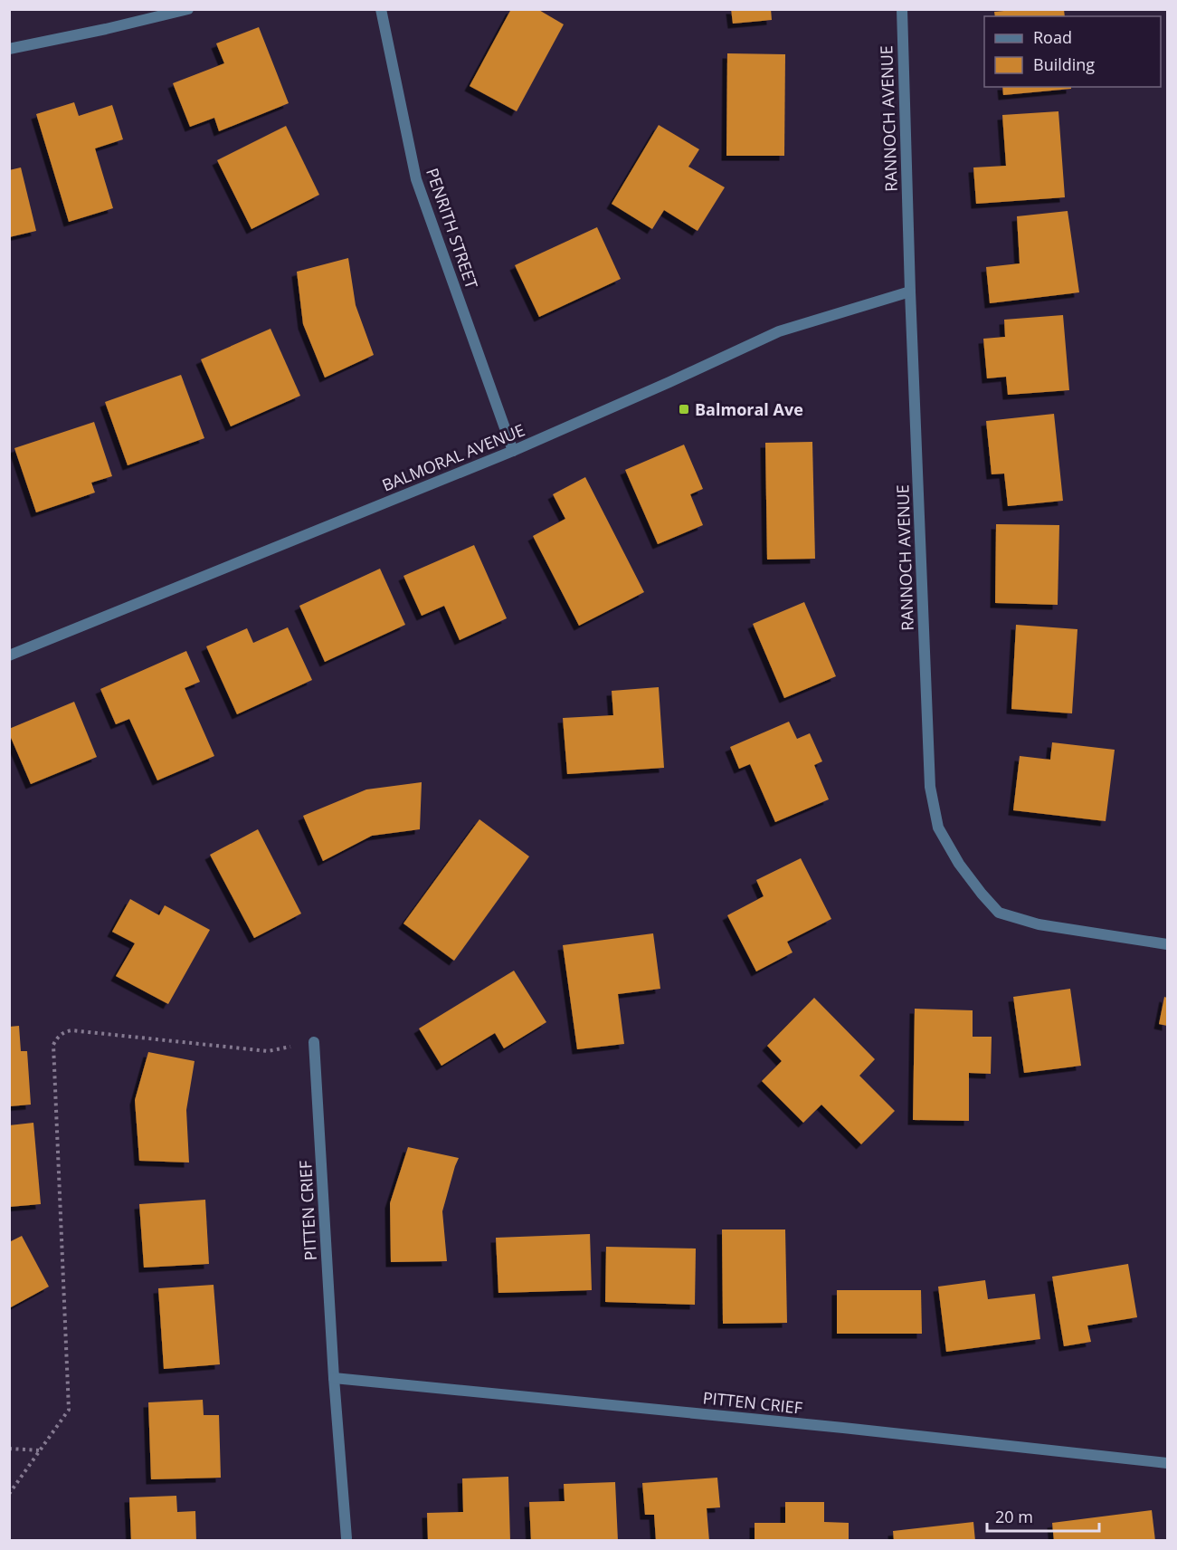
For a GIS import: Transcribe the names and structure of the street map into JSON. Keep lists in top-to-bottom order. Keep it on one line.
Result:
{"streets":{"street":["RANNOCH AVENUE","PENRITH STREET","BALMORAL AVENUE","PITTEN CRIEF"]},"crossings":[["RANNOCH AVENUE","BALMORAL AVENUE"],["PENRITH STREET","BALMORAL AVENUE"]],"places":{"transit":["Balmoral Ave"]},"legend":["Road","Building"],"scale_bar":"20 m"}
